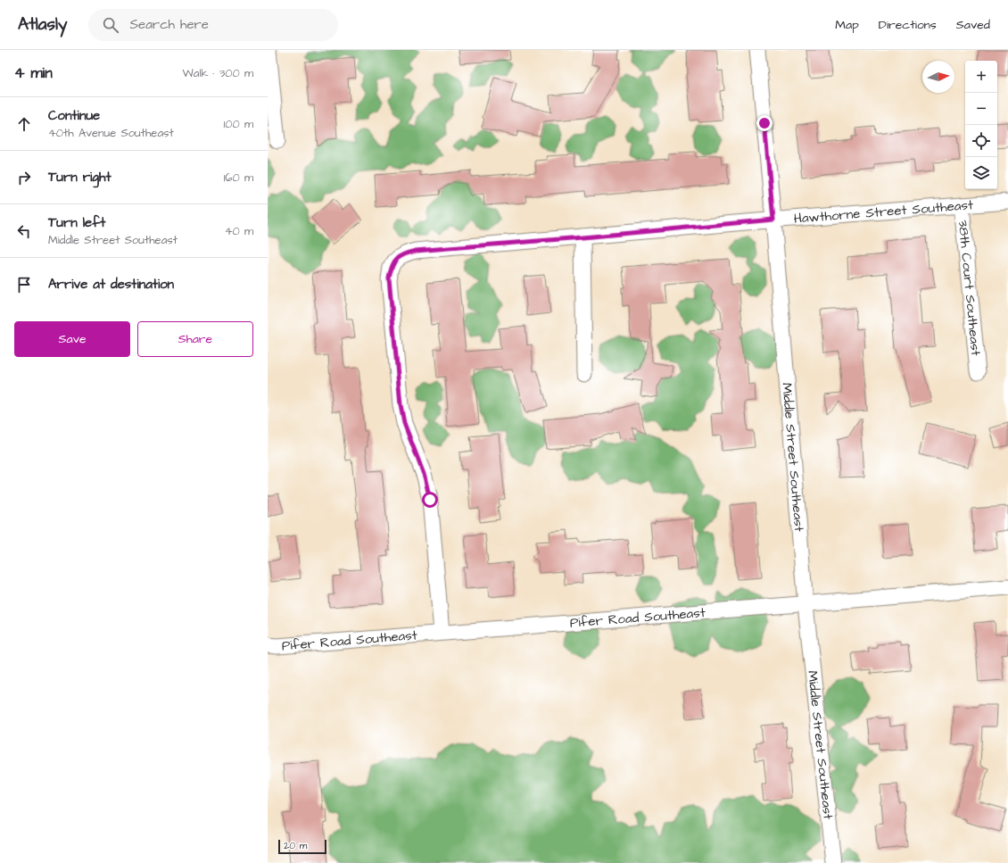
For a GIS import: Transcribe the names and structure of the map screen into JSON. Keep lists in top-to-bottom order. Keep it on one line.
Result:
{"streets":{"street":["Hawthorne Street Southeast","38th Court Southeast","Middle Street Southeast","Pifer Road Southeast"]},"crossings":[["Hawthorne Street Southeast","38th Court Southeast"],["Hawthorne Street Southeast","Middle Street Southeast"],["Hawthorne Street Southeast","Pifer Road Southeast"],["Middle Street Southeast","Pifer Road Southeast"]],"scale_bar":"20 m","north":"right","page":{"header":"Atlasly","search":"Search here","nav":["Map","Directions","Saved"],"heading":["4 min","Walk · 300 m"],"map_buttons":["+","−"],"list":[["Continue","40th Avenue Southeast","100 m"],["Turn right","160 m"],["Turn left","Middle Street Southeast","40 m"],"Arrive at destination"],"buttons":["Save","Share"],"scale":"20 m"}}
